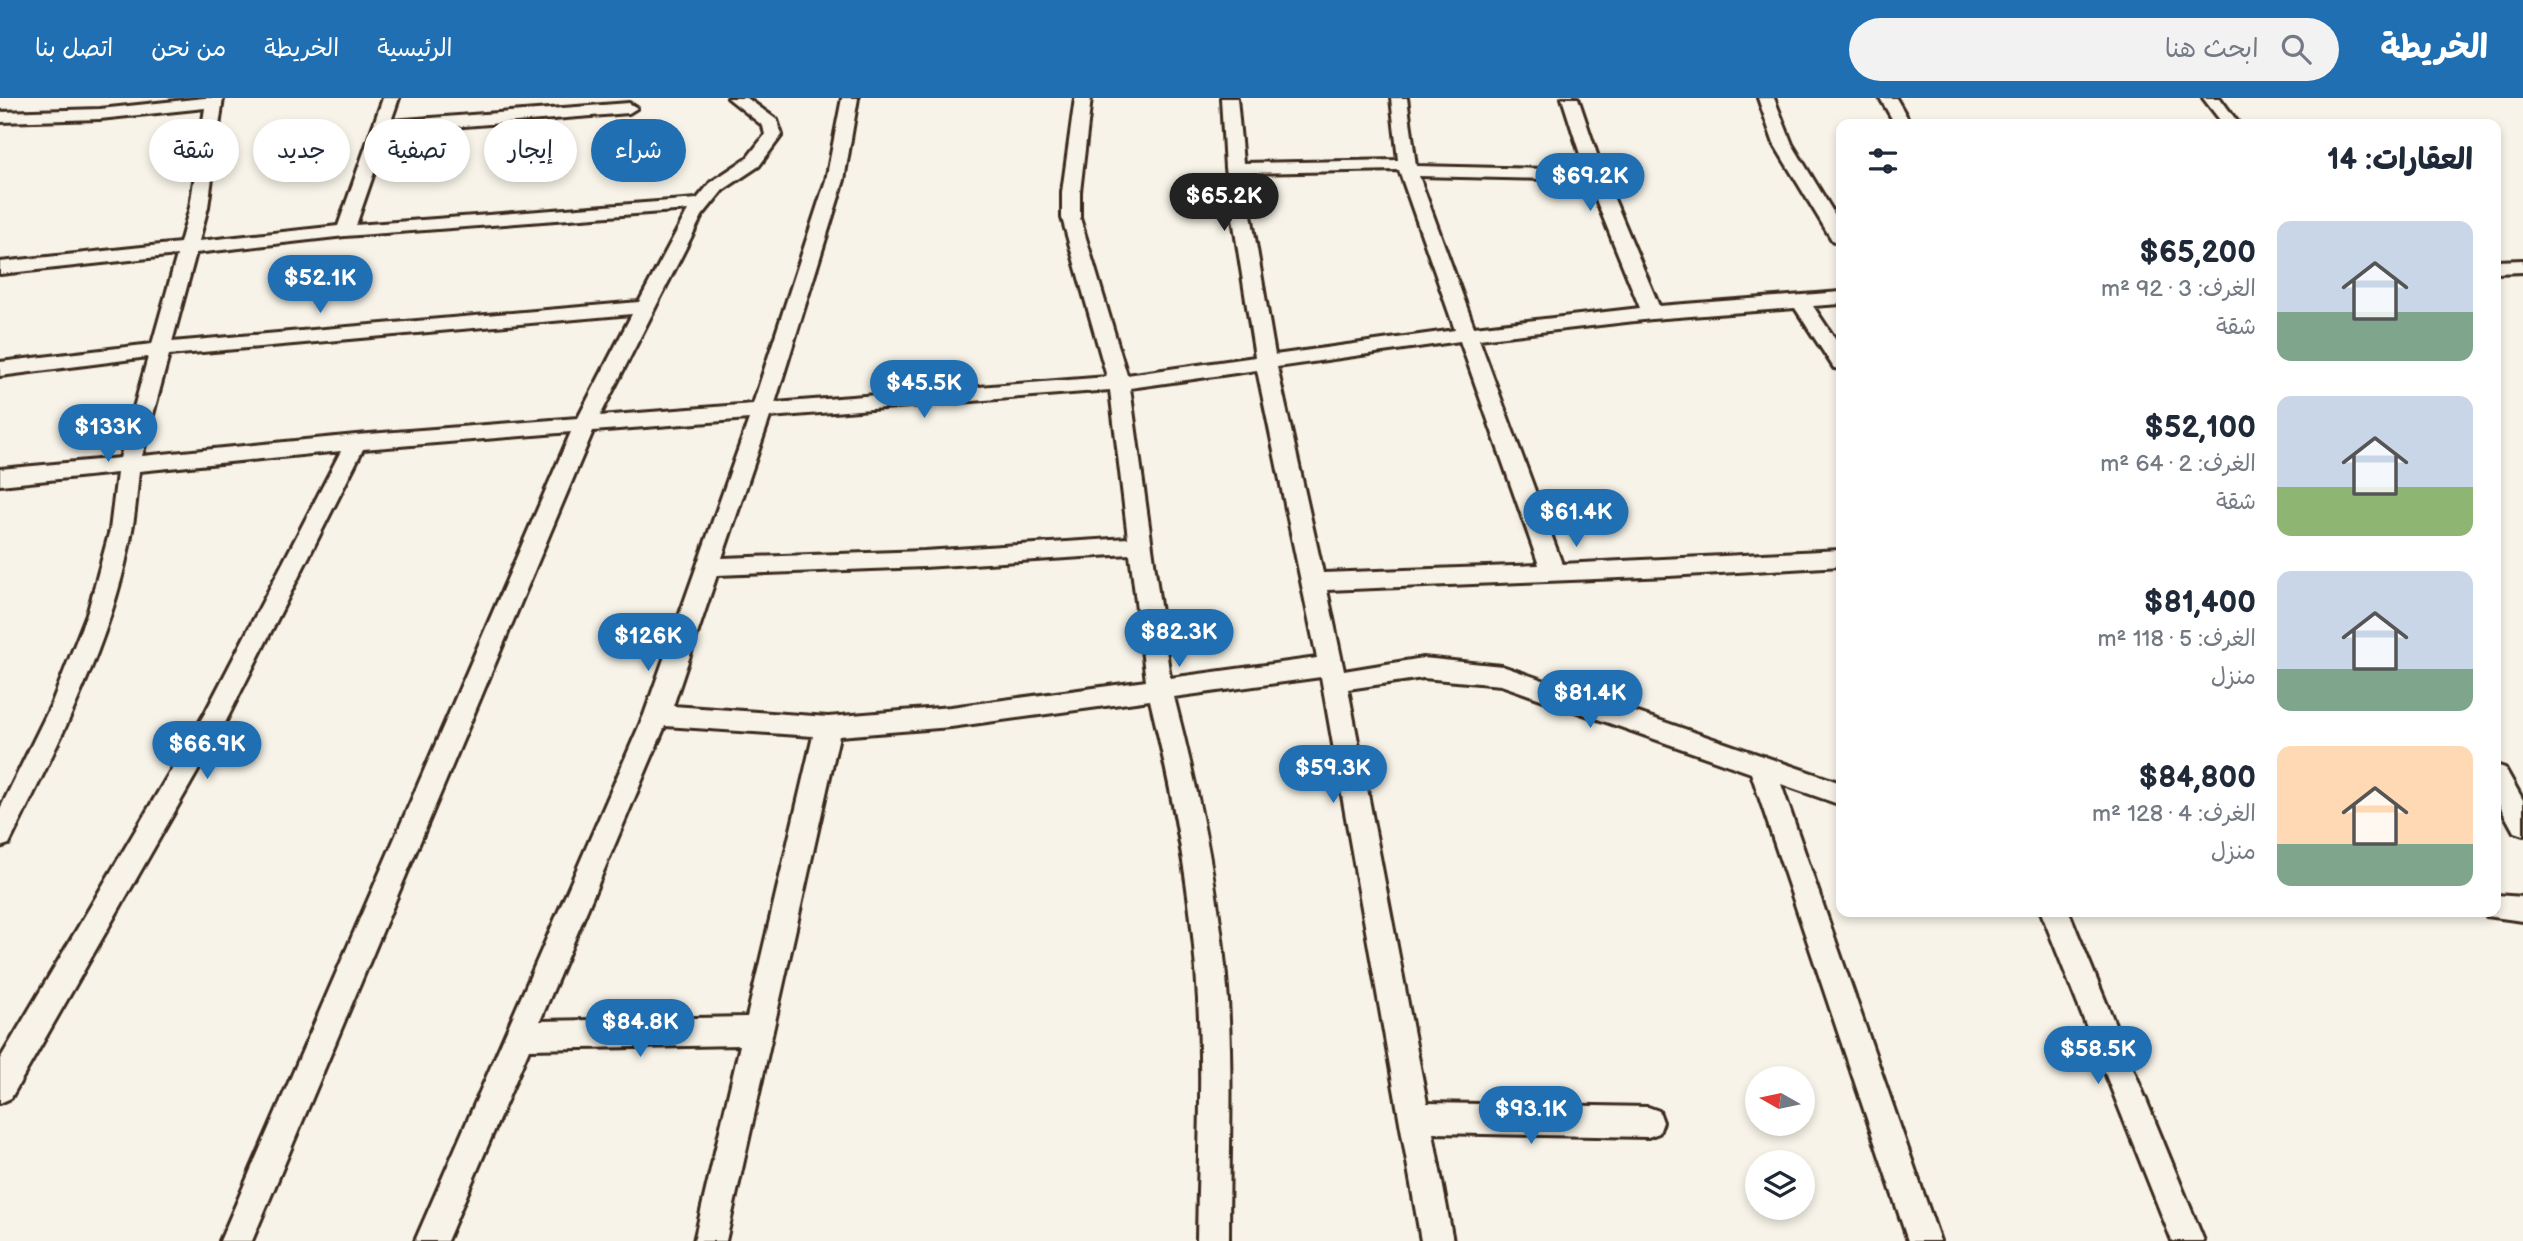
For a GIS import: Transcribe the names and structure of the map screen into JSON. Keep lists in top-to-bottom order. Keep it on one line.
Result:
{"north":"left","page":{"header":"الخريطة","search":"ابحث هنا","nav":["الرئيسية","الخريطة","من نحن","اتصل بنا"],"chip":["شراء","إيجار","تصفية","جديد","شقة"],"heading":"العقارات: 14","price":["$69.2K","$65.2K","$52.1K","$45.5K","$133K","$61.4K","$82.3K","$126K","$81.4K","$66.9K","$59.3K","$84.8K","$58.5K","$93.1K"],"list":[{"name":"$65,200","note":"الغرف: 3 · 92 m² · شقة"},{"name":"$52,100","note":"الغرف: 2 · 64 m² · شقة"},{"name":"$81,400","note":"الغرف: 5 · 118 m² · منزل"},{"name":"$84,800","note":"الغرف: 4 · 128 m² · منزل"}]}}
